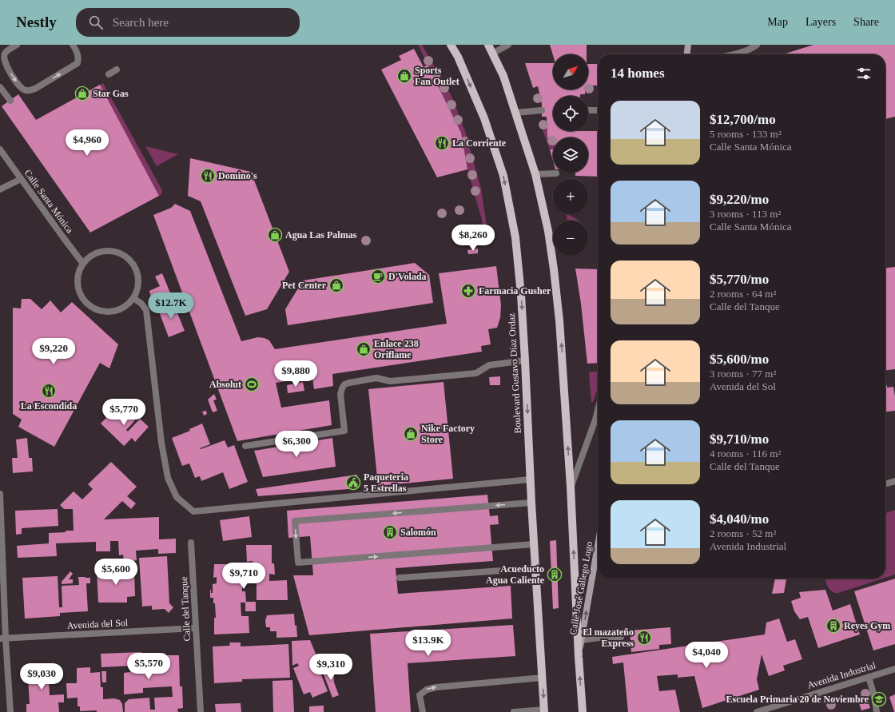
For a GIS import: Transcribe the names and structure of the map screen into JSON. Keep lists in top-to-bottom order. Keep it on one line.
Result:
{"streets":{"main road":["Boulevard Gustavo Díaz Ordaz","Calle José Gallego Lugo"],"street":["Calle Santa Mónica","Calle del Tanque","Avenida del Sol","Avenida Industrial"]},"crossings":[["Calle del Tanque","Avenida del Sol"]],"places":{"shop":["Sports Fan Outlet","Star Gas","Agua Las Palmas","Pet Center","Enlace 238 Oriflame","Nike Factory Store"],"restaurant":["La Corriente","Domino's","La Escondida","El mazateño Express"],"cafe":["D'Volada"],"pharmacy":["Farmacia Gusher"],"sports":["Absolut"],"public building":["Paqueteria 5 Estrellas"],"building":["Salomón","Acueducto Agua Caliente","Reyes Gym"],"school or university":["Escuela Primaria 20 de Noviembre"]},"north":"top right","page":{"header":"Nestly","search":"Search here","nav":["Map","Layers","Share"],"map_buttons":["+","−"],"heading":"14 homes","list":[{"name":"$12,700/mo","note":"5 rooms · 133 m² · Calle Santa Mónica"},{"name":"$9,220/mo","note":"3 rooms · 113 m² · Calle Santa Mónica"},{"name":"$5,770/mo","note":"2 rooms · 64 m² · Calle del Tanque"},{"name":"$5,600/mo","note":"3 rooms · 77 m² · Avenida del Sol"},{"name":"$9,710/mo","note":"4 rooms · 116 m² · Calle del Tanque"},{"name":"$4,040/mo","note":"2 rooms · 52 m² · Avenida Industrial"}],"price":["$4,960","$8,260","$12.7K","$9,220","$9,880","$5,770","$6,300","$5,600","$9,710","$13.9K","$4,040","$5,570","$9,310","$9,030"]}}
